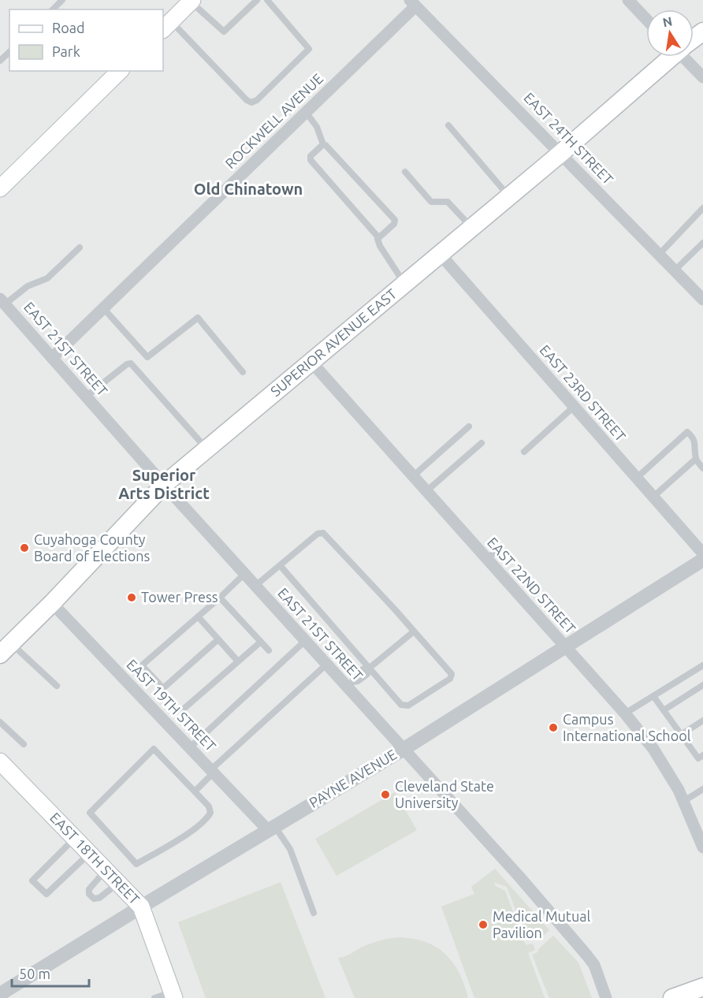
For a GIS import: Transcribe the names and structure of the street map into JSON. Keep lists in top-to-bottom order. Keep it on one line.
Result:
{"streets":{"main road":["SUPERIOR AVENUE EAST","EAST 18TH STREET"],"street":["ROCKWELL AVENUE","EAST 24TH STREET","EAST 21ST STREET","EAST 23RD STREET","EAST 22ND STREET","EAST 19TH STREET","PAYNE AVENUE"]},"crossings":[["ROCKWELL AVENUE","EAST 24TH STREET"],["ROCKWELL AVENUE","EAST 21ST STREET"],["EAST 24TH STREET","SUPERIOR AVENUE EAST"],["SUPERIOR AVENUE EAST","EAST 21ST STREET"],["SUPERIOR AVENUE EAST","EAST 23RD STREET"],["SUPERIOR AVENUE EAST","EAST 22ND STREET"],["SUPERIOR AVENUE EAST","EAST 19TH STREET"],["EAST 21ST STREET","PAYNE AVENUE"],["EAST 22ND STREET","PAYNE AVENUE"],["EAST 19TH STREET","PAYNE AVENUE"],["PAYNE AVENUE","EAST 18TH STREET"]],"districts":["Old Chinatown","Superior Arts District"],"places":["Cuyahoga County Board of Elections","Tower Press","Campus International School","Cleveland State University","Medical Mutual Pavilion"],"legend":["Road","Park"],"scale_bar":"50 m","north":"top"}
